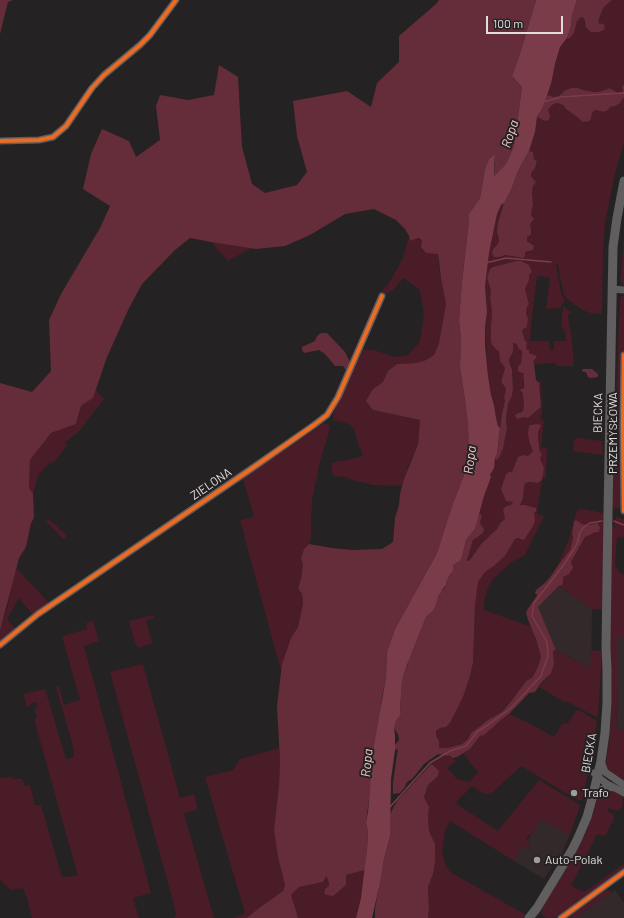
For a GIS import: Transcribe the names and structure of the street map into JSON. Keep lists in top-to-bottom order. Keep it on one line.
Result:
{"streets":{"main road":["BIECKA"],"street":["PRZEMYSŁOWA","ZIELONA"]},"water":["Ropa"],"places":["Trafo","Auto-Polak"],"scale_bar":"100 m"}
